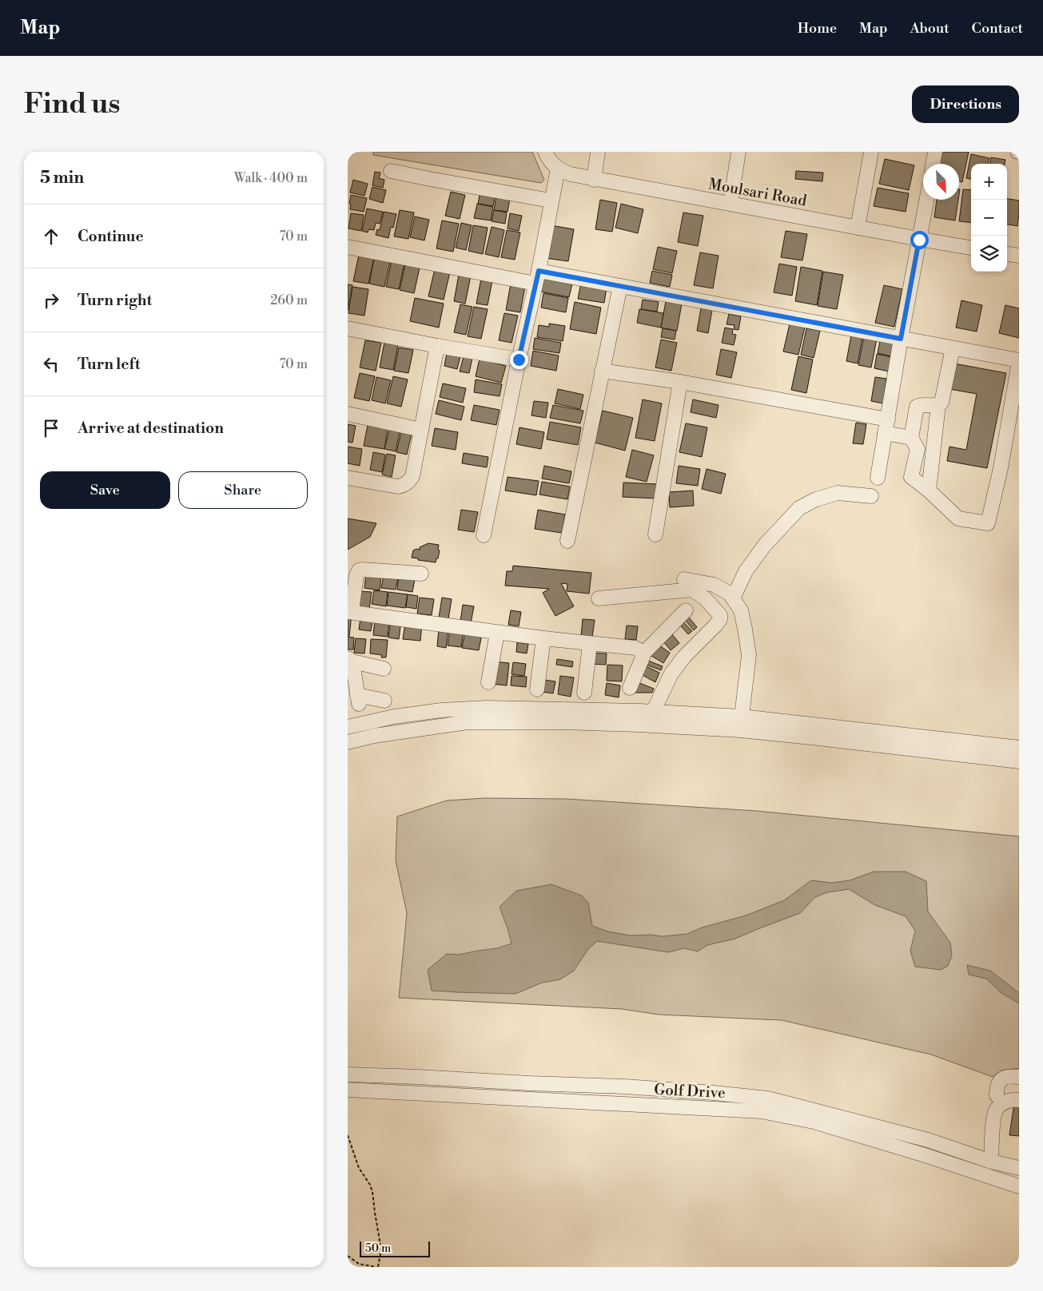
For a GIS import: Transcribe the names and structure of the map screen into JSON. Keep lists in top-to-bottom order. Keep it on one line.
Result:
{"streets":{"street":["Moulsari Road","Golf Drive"]},"scale_bar":"50 m","north":"bottom right","page":{"header":"Map","nav":["Home","Map","About","Contact"],"buttons":["Directions",["Save","Share"]],"title":"Find us","heading":["5 min","Walk · 400 m"],"map_buttons":["+","−"],"list":[["Continue","70 m"],["Turn right","260 m"],["Turn left","70 m"],"Arrive at destination"],"scale":"50 m"}}
